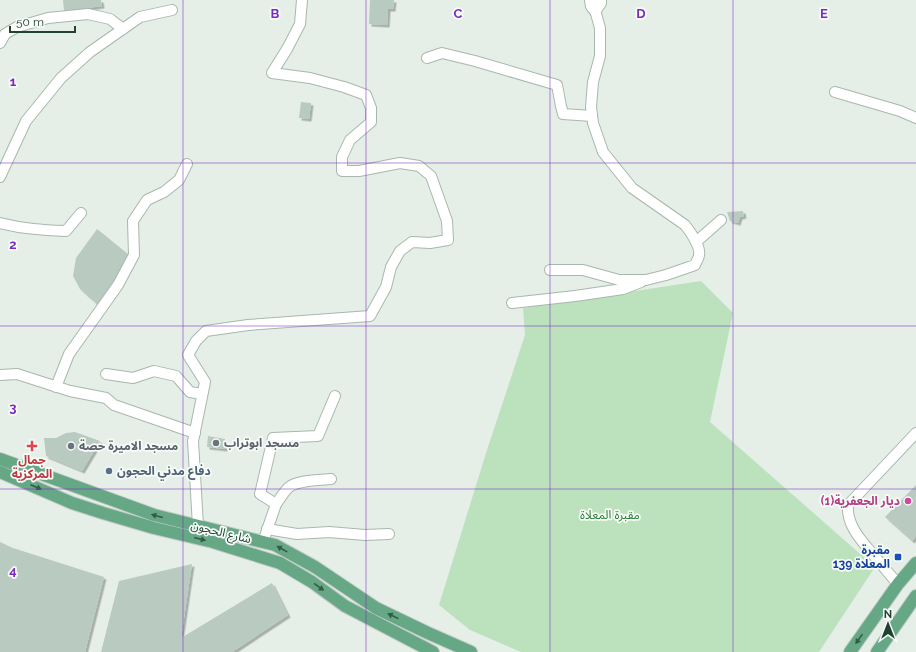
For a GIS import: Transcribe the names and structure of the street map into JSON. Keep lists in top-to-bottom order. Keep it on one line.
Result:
{"streets":{"main road":["شارع الحجون"]},"parks":["مقبرة المعلاة"],"places":{"other":["مسجد ابوتراب","مسجد الاميرة حصة","دفاع مدني الحجون","ديار الجعفرية(1)"],"health":["جمال المركزية"],"transit":["مقبرة المعلاة 139"]},"scale_bar":"50 m","north":"top","grid":{"columns":["B","C","D","E"],"rows":["1","2","3","4"]}}
